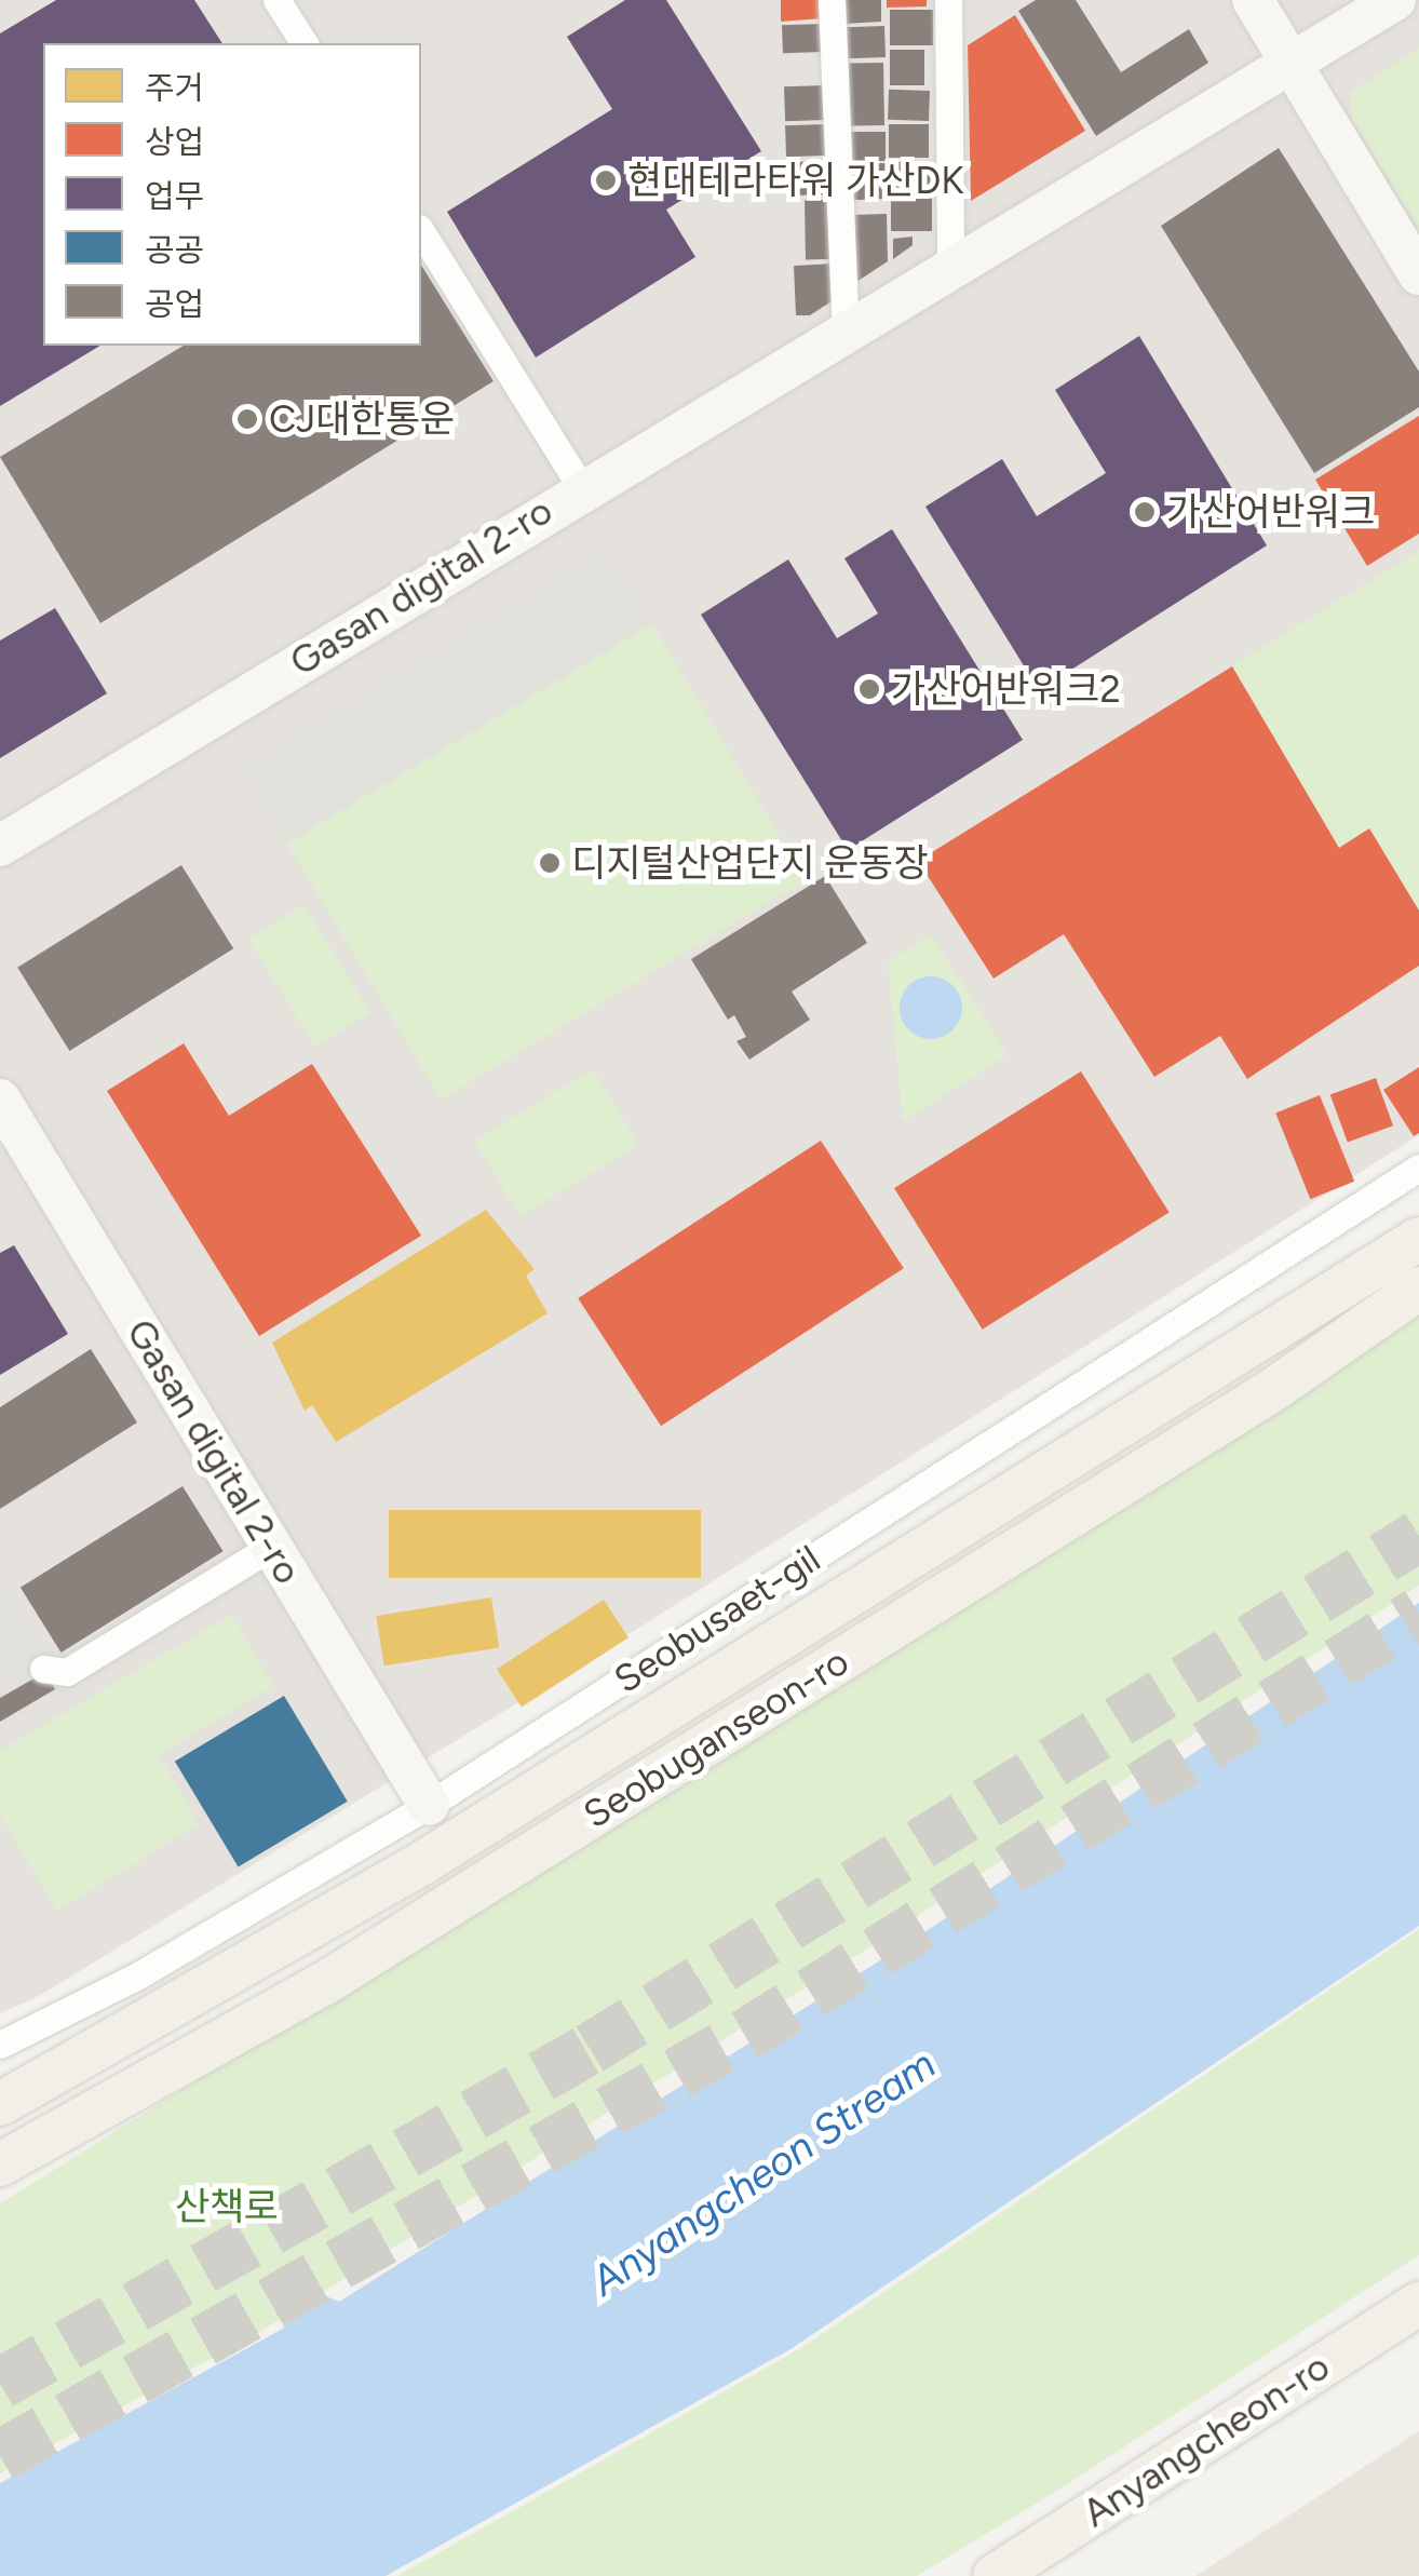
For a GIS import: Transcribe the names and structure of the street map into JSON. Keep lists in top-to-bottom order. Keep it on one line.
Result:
{"streets":{"main road":["Seobuganseon-ro","Anyangcheon-ro"],"street":["Gasan digital 2-ro","Seobusaet-gil"]},"crossings":[["Gasan digital 2-ro","Seobusaet-gil"]],"water":["Anyangcheon Stream"],"parks":["산책로"],"places":["현대테라타워 가산DK","CJ대한통운","가산어반워크","가산어반워크2","디지털산업단지 운동장"],"legend":["주거","상업","업무","공공","공업"]}
